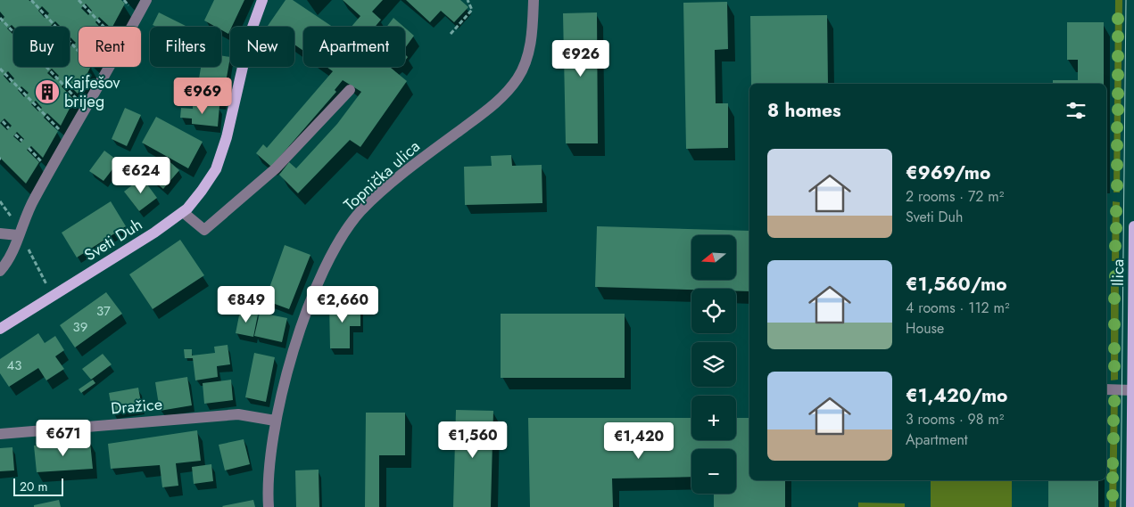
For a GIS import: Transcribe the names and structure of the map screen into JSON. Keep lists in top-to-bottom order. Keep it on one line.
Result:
{"streets":{"main road":["Sveti Duh","Ilica"],"street":["Topnička ulica","Dražice"]},"crossings":[["Topnička ulica","Dražice"]],"places":{"building":["Kajfešov brijeg"]},"house_numbers":["37","39","43"],"scale_bar":"20 m","north":"left","page":{"chip":["Buy","Rent","Filters","New","Apartment"],"price":["€926","€969","€624","€849","€2,660","€671","€1,560","€1,420"],"heading":"8 homes","list":[{"name":"€969/mo","note":"2 rooms · 72 m² · Sveti Duh"},{"name":"€1,560/mo","note":"4 rooms · 112 m² · House"},{"name":"€1,420/mo","note":"3 rooms · 98 m² · Apartment"}],"map_buttons":["+","−"],"scale":"20 m"}}
